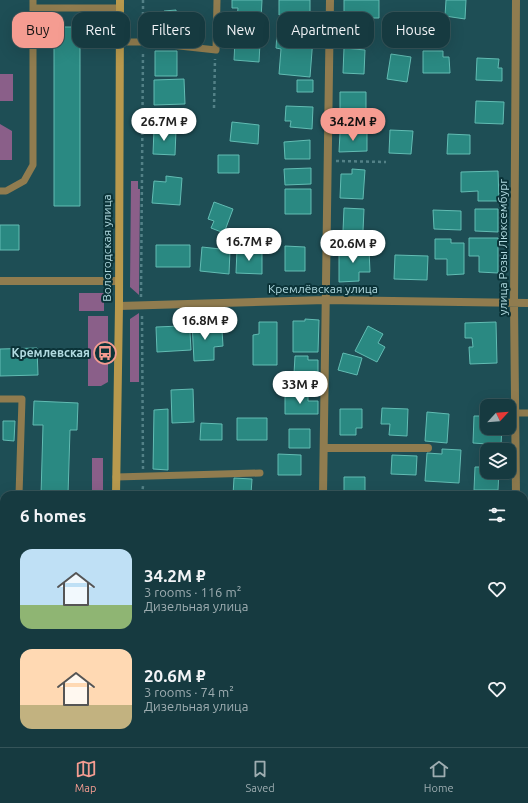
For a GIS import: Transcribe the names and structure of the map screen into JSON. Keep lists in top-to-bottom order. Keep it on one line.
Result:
{"streets":{"main road":["Вологодская улица"],"street":["улица Розы Люксембург","Кремлёвская улица"]},"crossings":[["улица Розы Люксембург","Кремлёвская улица"],["Вологодская улица","Кремлёвская улица"]],"places":{"bus stop":["Кремлевская"]},"north":"top right","page":{"chip":["Buy","Rent","Filters","New","Apartment","House"],"price":["26.7M ₽","34.2M ₽","16.7M ₽","20.6M ₽","16.8M ₽","33M ₽"],"heading":"6 homes","list":[{"name":"34.2M ₽","note":"3 rooms · 116 m² · Дизельная улица"},{"name":"20.6M ₽","note":"3 rooms · 74 m² · Дизельная улица"}],"tabs":["Map","Saved","Home"]}}
